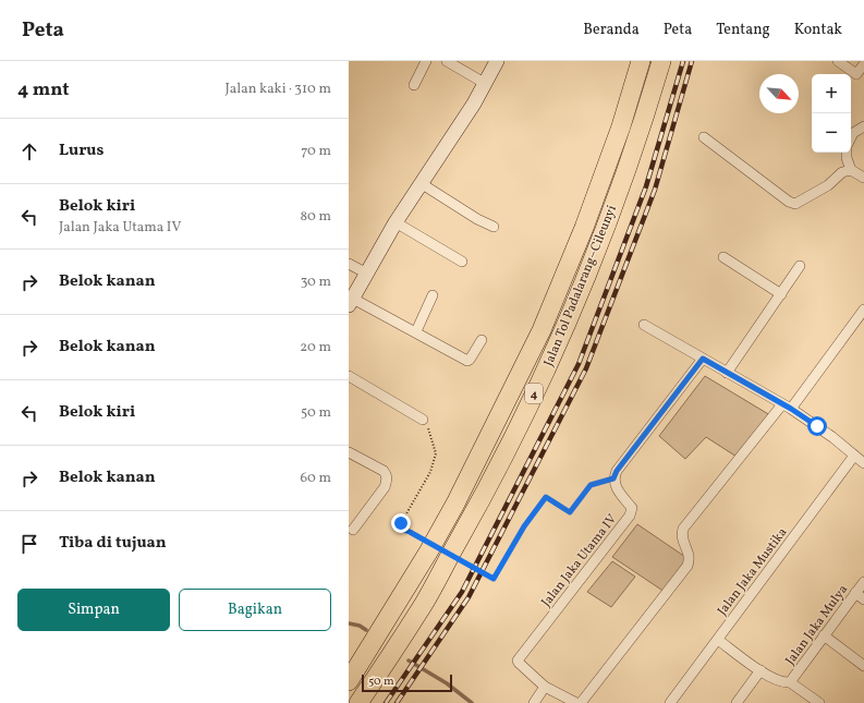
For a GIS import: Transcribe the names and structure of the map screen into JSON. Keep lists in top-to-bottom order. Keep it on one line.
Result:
{"streets":{"highway":["Jalan Tol Padalarang–Cileunyi","4"],"street":["Jalan Jaka Utama IV","Jalan Jaka Mustika","Jalan Jaka Mulya"]},"scale_bar":"50 m","north":"bottom right","page":{"header":"Peta","nav":["Beranda","Peta","Tentang","Kontak"],"heading":["4 mnt","Jalan kaki · 310 m"],"map_buttons":["+","−"],"list":[["Lurus","70 m"],["Belok kiri","Jalan Jaka Utama IV","80 m"],["Belok kanan","30 m"],["Belok kanan","20 m"],["Belok kiri","50 m"],["Belok kanan","60 m"],"Tiba di tujuan"],"buttons":["Simpan","Bagikan"],"scale":"50 m"}}
